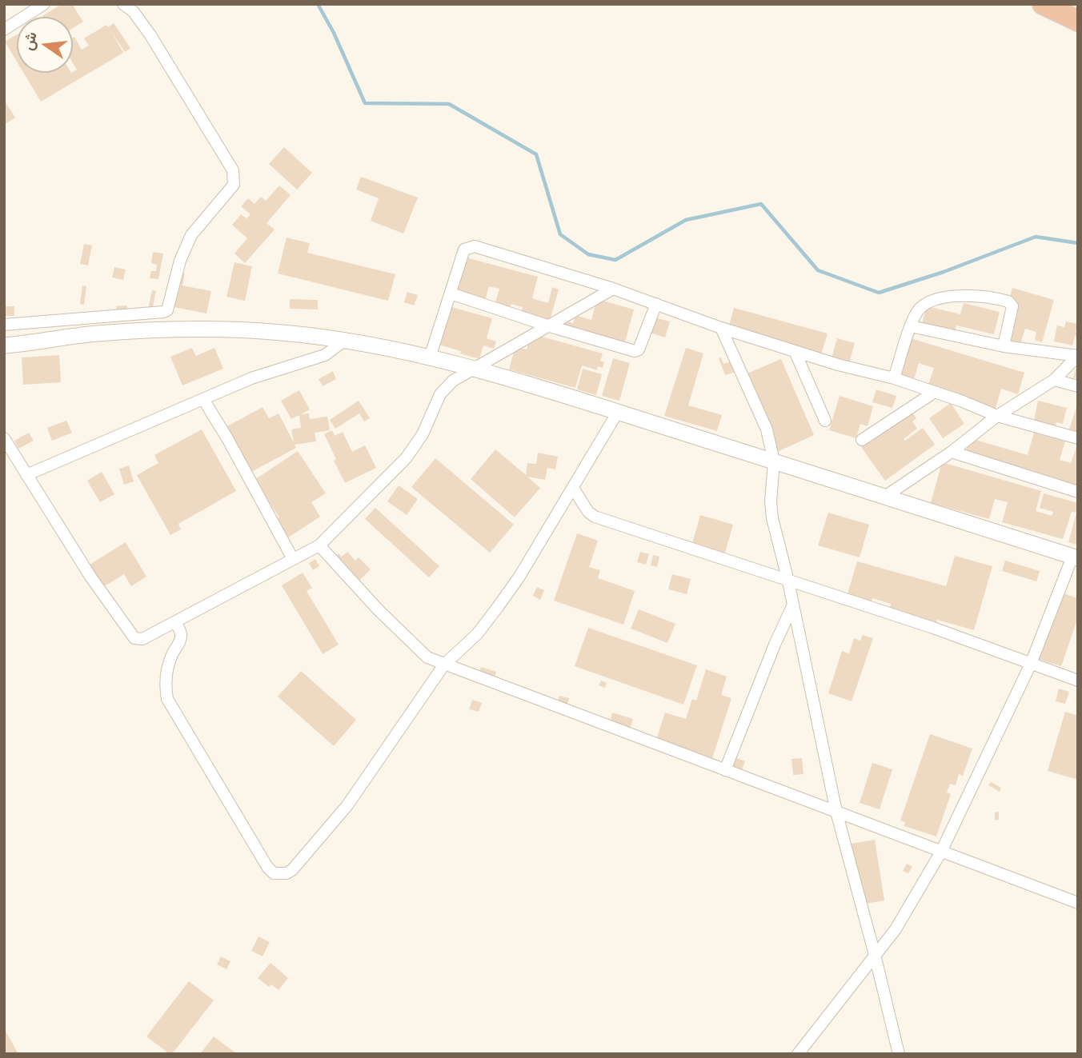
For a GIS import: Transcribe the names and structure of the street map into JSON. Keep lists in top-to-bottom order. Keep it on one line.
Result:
{"north":"left"}
